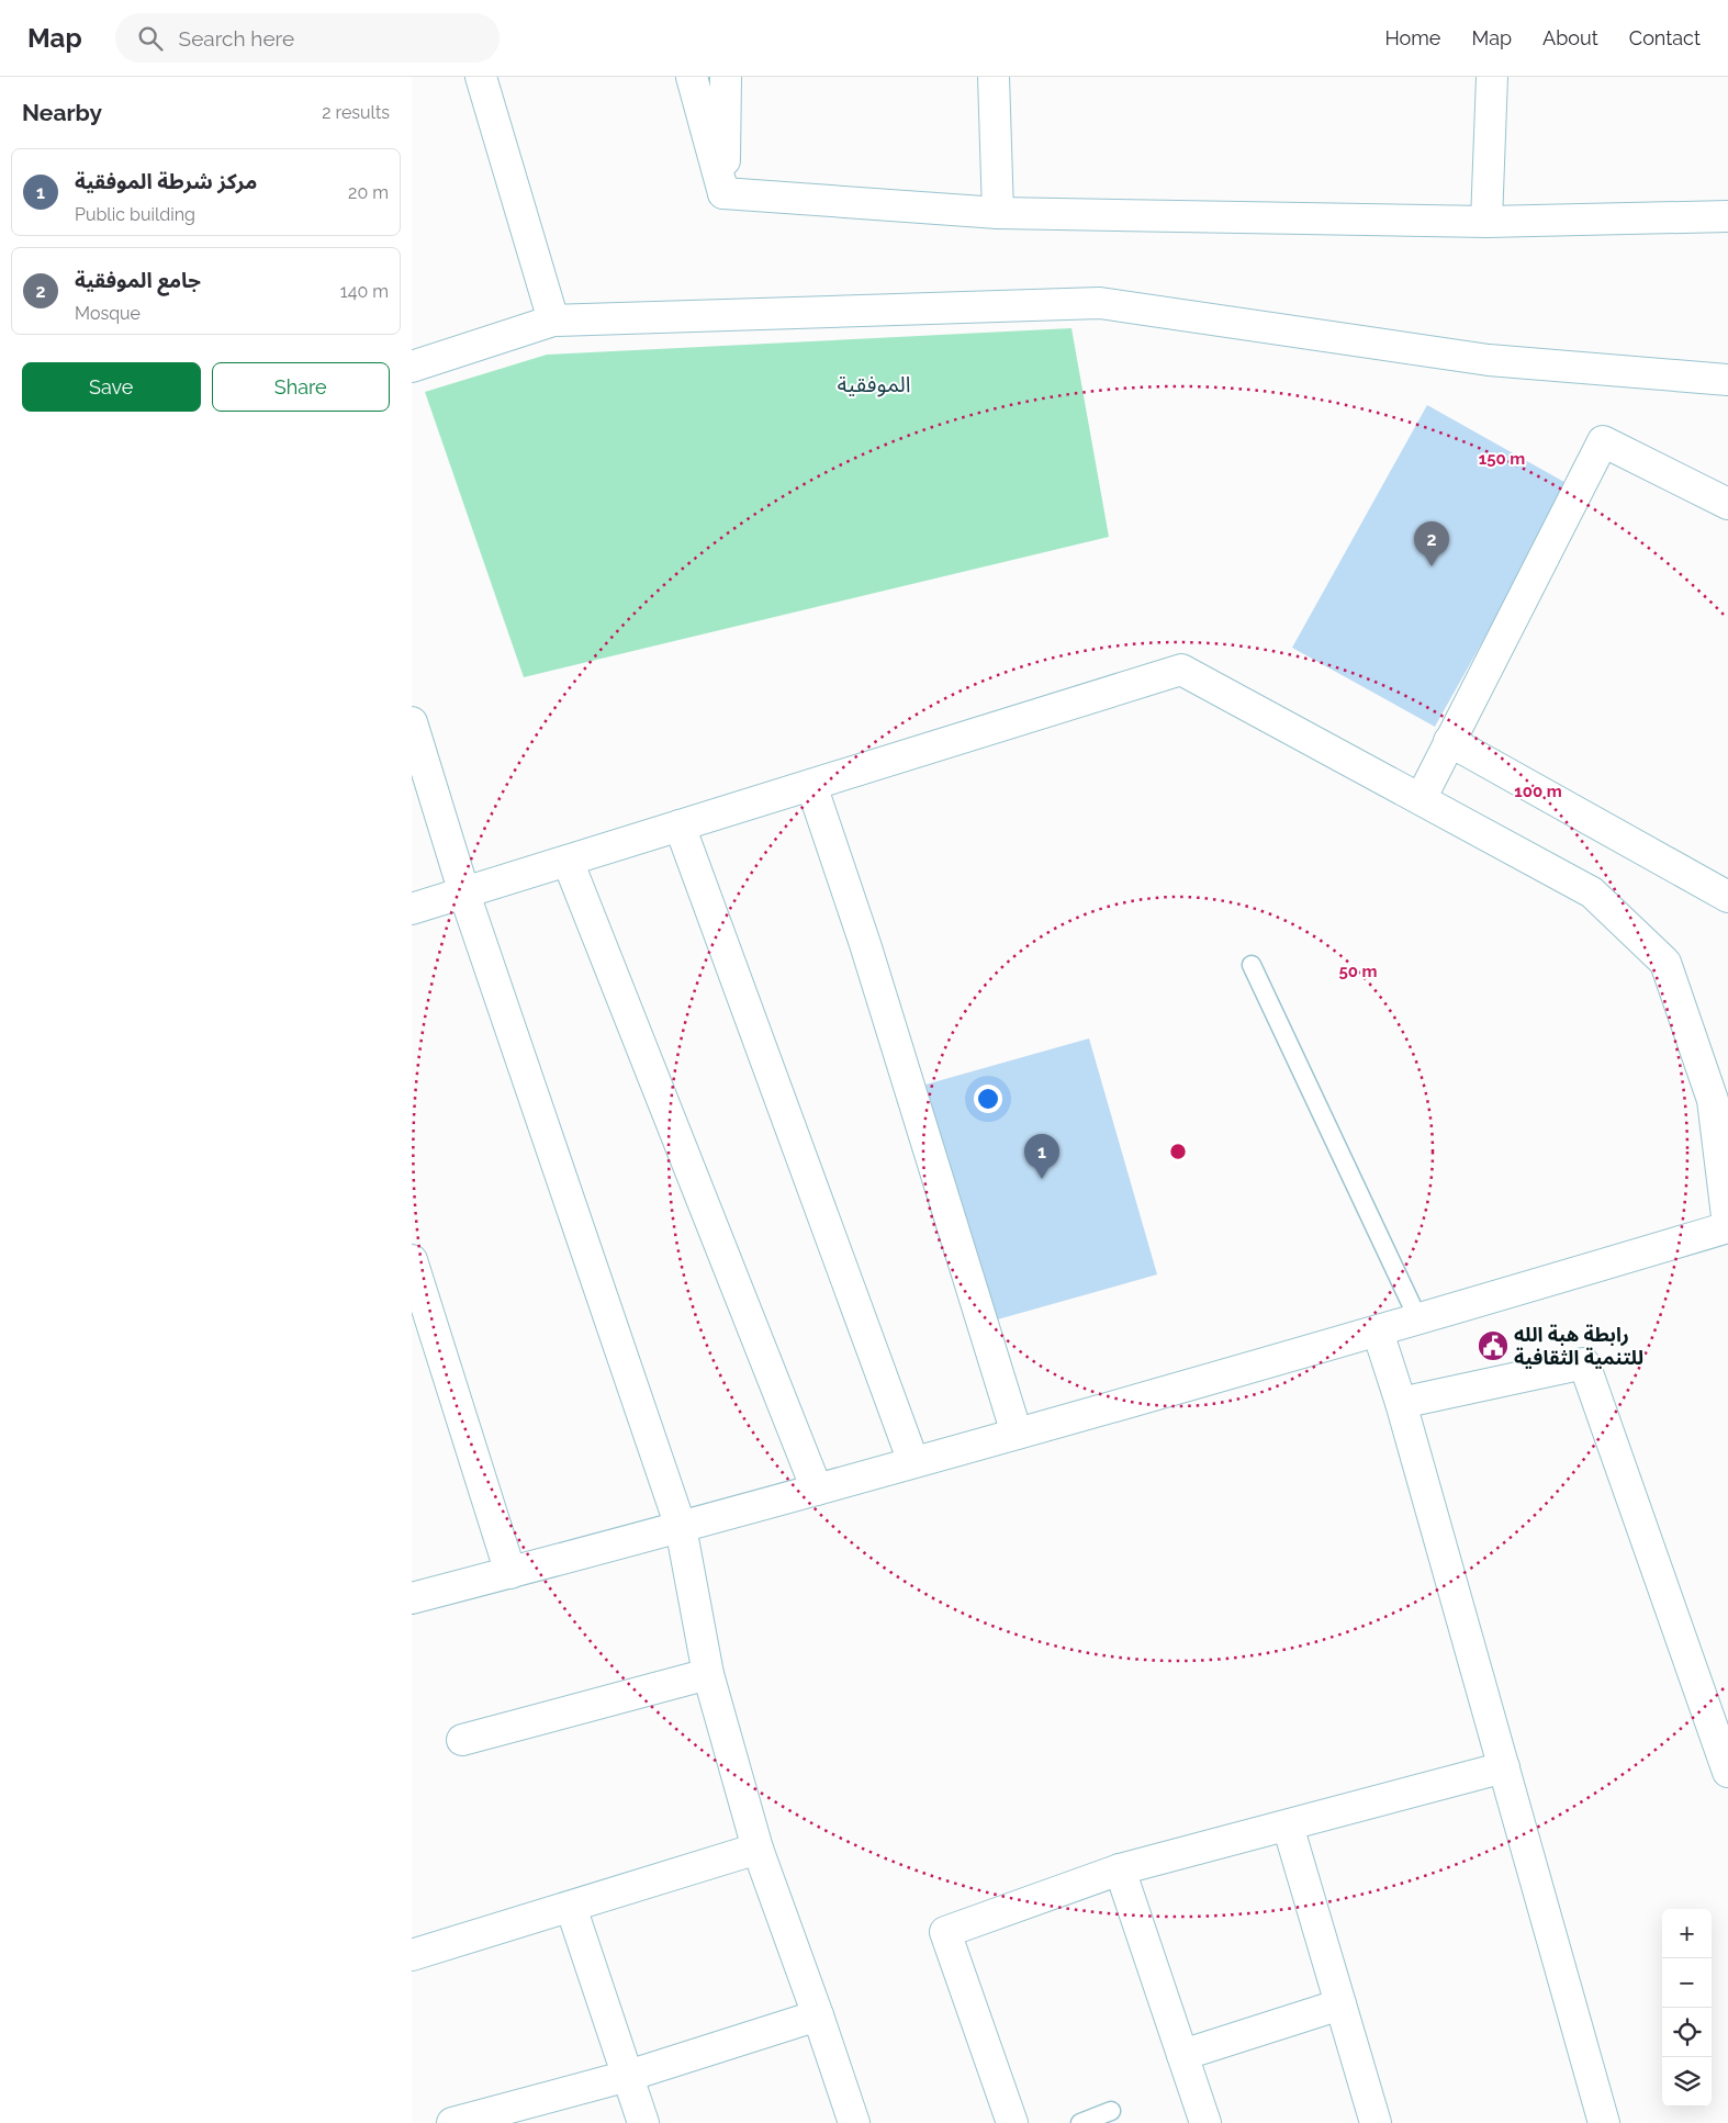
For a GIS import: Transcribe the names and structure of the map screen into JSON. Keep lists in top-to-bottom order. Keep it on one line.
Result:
{"districts":["الموفقية"],"places":{"public building":["رابطة هبة الله للتنمية الثقافية"]},"page":{"header":"Map","search":"Search here","nav":["Home","Map","About","Contact"],"heading":["Nearby","2 results"],"list":[{"mark":"1","name":"مركز شرطة الموفقية","note":"Public building","value":"20 m"},{"mark":"2","name":"جامع الموفقية","note":"Mosque","value":"140 m"}],"buttons":["Save","Share"],"pins":["2","1"],"map_buttons":["+","−"]},"rings":["150 m","100 m","50 m"]}
